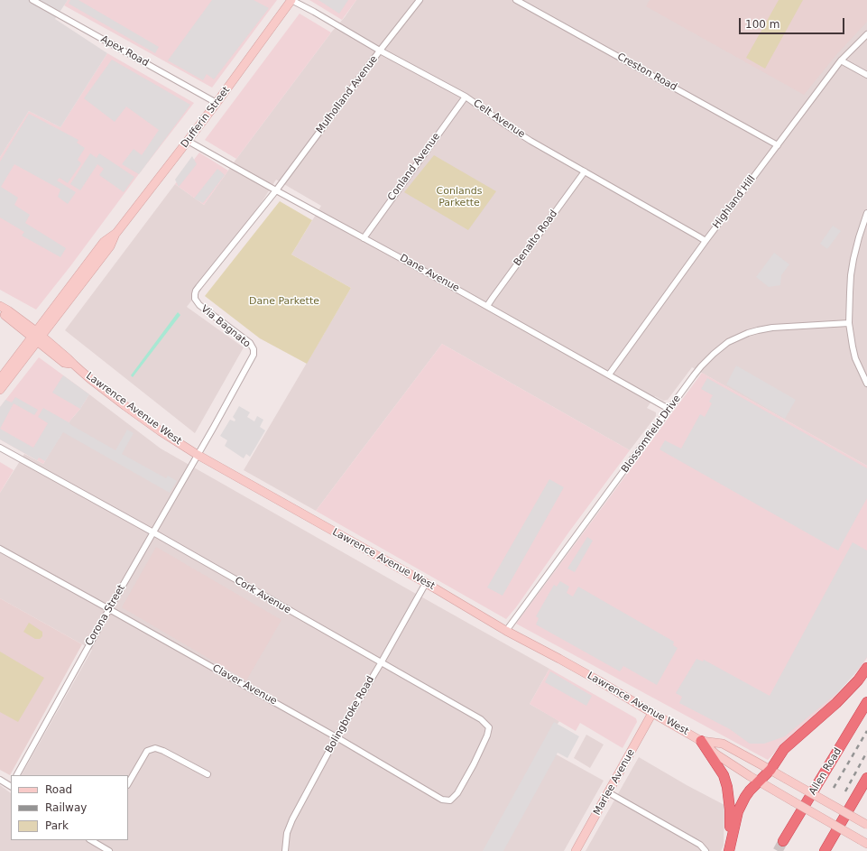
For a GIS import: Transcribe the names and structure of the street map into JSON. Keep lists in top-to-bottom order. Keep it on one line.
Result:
{"streets":{"highway":["Allen Road"],"main road":["Dufferin Street","Lawrence Avenue West","Marlee Avenue"],"street":["Apex Road","Creston Road","Mulholland Avenue","Celt Avenue","Conland Avenue","Highland Hill","Benalto Road","Dane Avenue","Via Bagnato","Blossomfield Drive","Cork Avenue","Corona Street","Claver Avenue","Bolingbroke Road"]},"crossings":[["Apex Road","Dufferin Street"],["Creston Road","Highland Hill"],["Mulholland Avenue","Celt Avenue"],["Mulholland Avenue","Dane Avenue"],["Mulholland Avenue","Via Bagnato"],["Dufferin Street","Celt Avenue"],["Dufferin Street","Dane Avenue"],["Dufferin Street","Lawrence Avenue West"],["Celt Avenue","Conland Avenue"],["Celt Avenue","Highland Hill"],["Celt Avenue","Benalto Road"],["Conland Avenue","Dane Avenue"],["Highland Hill","Dane Avenue"],["Benalto Road","Dane Avenue"],["Dane Avenue","Via Bagnato"],["Dane Avenue","Blossomfield Drive"],["Via Bagnato","Lawrence Avenue West"],["Via Bagnato","Corona Street"],["Lawrence Avenue West","Blossomfield Drive"],["Lawrence Avenue West","Corona Street"],["Lawrence Avenue West","Bolingbroke Road"],["Lawrence Avenue West","Marlee Avenue"],["Cork Avenue","Corona Street"],["Cork Avenue","Claver Avenue"],["Cork Avenue","Bolingbroke Road"],["Corona Street","Claver Avenue"],["Claver Avenue","Bolingbroke Road"]],"parks":["Conlands Parkette","Dane Parkette"],"legend":["Road","Railway","Park"],"scale_bar":"100 m"}
